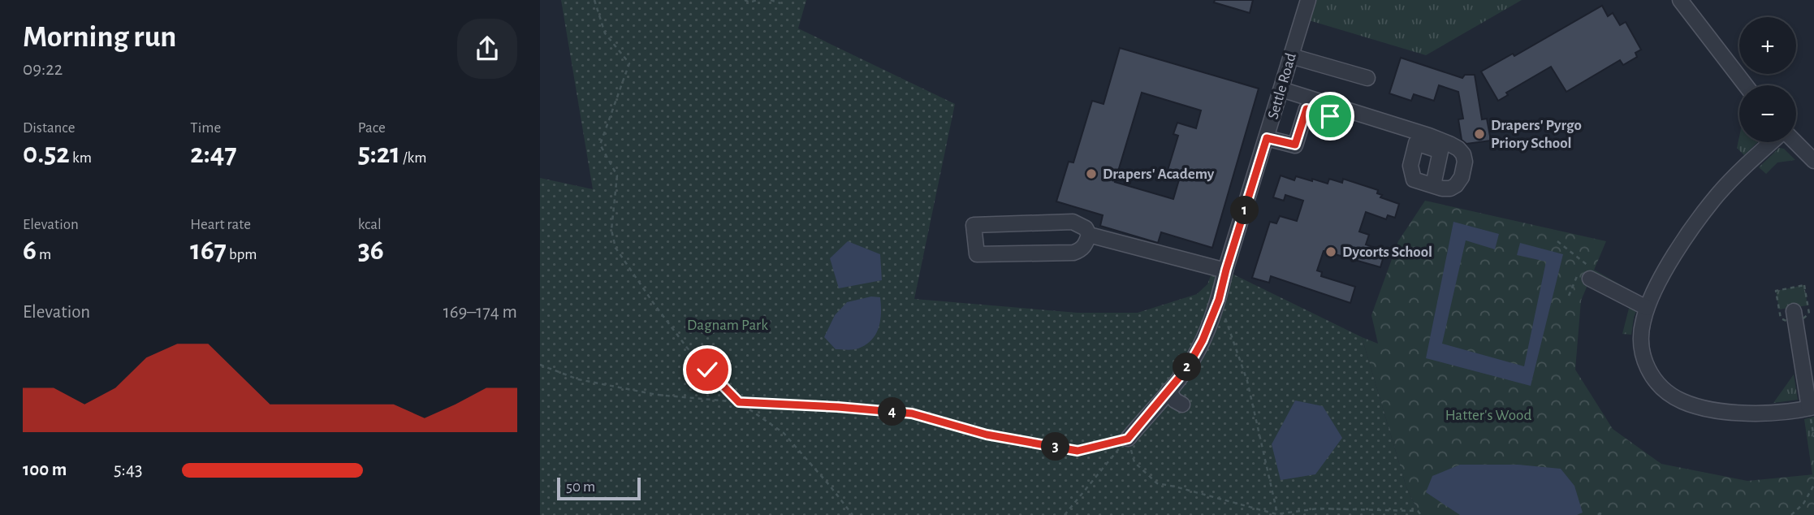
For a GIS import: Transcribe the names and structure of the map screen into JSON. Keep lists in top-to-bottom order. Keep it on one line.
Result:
{"streets":{"street":["Settle Road"]},"parks":["Dagnam Park","Hatter's Wood"],"places":["Drapers' Pyrgo Priory School","Drapers' Academy","Dycorts School"],"scale_bar":"50 m","page":{"heading":["Morning run","09:22"],"map_buttons":["+","−"],"stats":[["Distance","0.52 km"],["Time","2:47"],["Pace","5:21 /km"],["Elevation","6 m"],["Heart rate","167 bpm"],["kcal","36"]],"pins":["1","2","4","3"],"chart":["Elevation","169–174 m"],"list":[{"name":"100 m","note":"5:43"}],"scale":"50 m"}}
